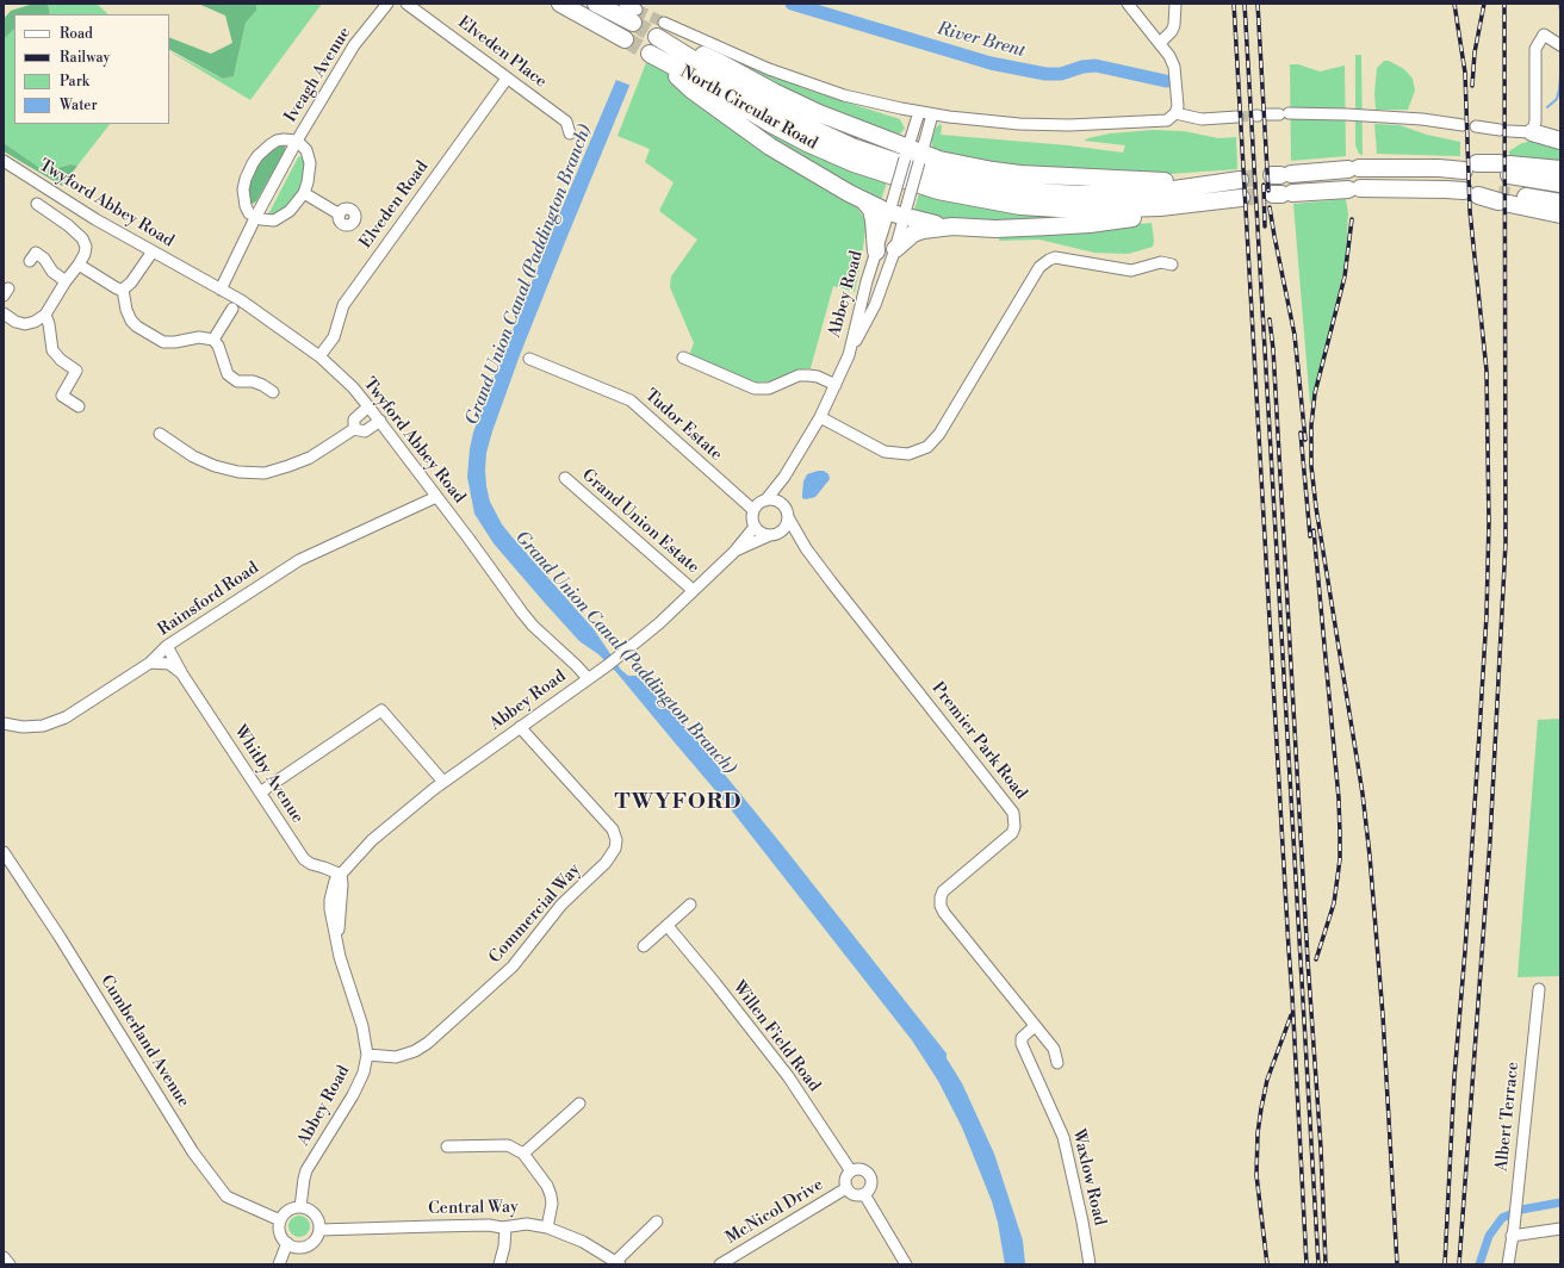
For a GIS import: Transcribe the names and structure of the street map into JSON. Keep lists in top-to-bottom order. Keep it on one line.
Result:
{"streets":{"highway":["North Circular Road"],"street":["Elveden Place","Iveagh Avenue","Twyford Abbey Road","Elveden Road","Abbey Road","Tudor Estate","Grand Union Estate","Rainsford Road","Premier Park Road","Whitby Avenue","Commercial Way","Willen Field Road","Cumberland Avenue","Albert Terrace","Waxlow Road","Central Way","McNicol Drive"]},"crossings":[["Elveden Place","Elveden Road"],["Iveagh Avenue","Twyford Abbey Road"],["North Circular Road","Abbey Road"],["Twyford Abbey Road","Elveden Road"],["Twyford Abbey Road","Abbey Road"],["Twyford Abbey Road","Rainsford Road"],["Abbey Road","Tudor Estate"],["Abbey Road","Grand Union Estate"],["Abbey Road","Premier Park Road"],["Abbey Road","Whitby Avenue"],["Abbey Road","Commercial Way"],["Abbey Road","Cumberland Avenue"],["Abbey Road","Central Way"],["Tudor Estate","Premier Park Road"],["Rainsford Road","Whitby Avenue"],["Premier Park Road","Waxlow Road"],["Willen Field Road","McNicol Drive"],["Cumberland Avenue","Central Way"]],"districts":["TWYFORD"],"water":["River Brent","Grand Union Canal (Paddington Branch)"],"legend":["Road","Railway","Park","Water"]}
